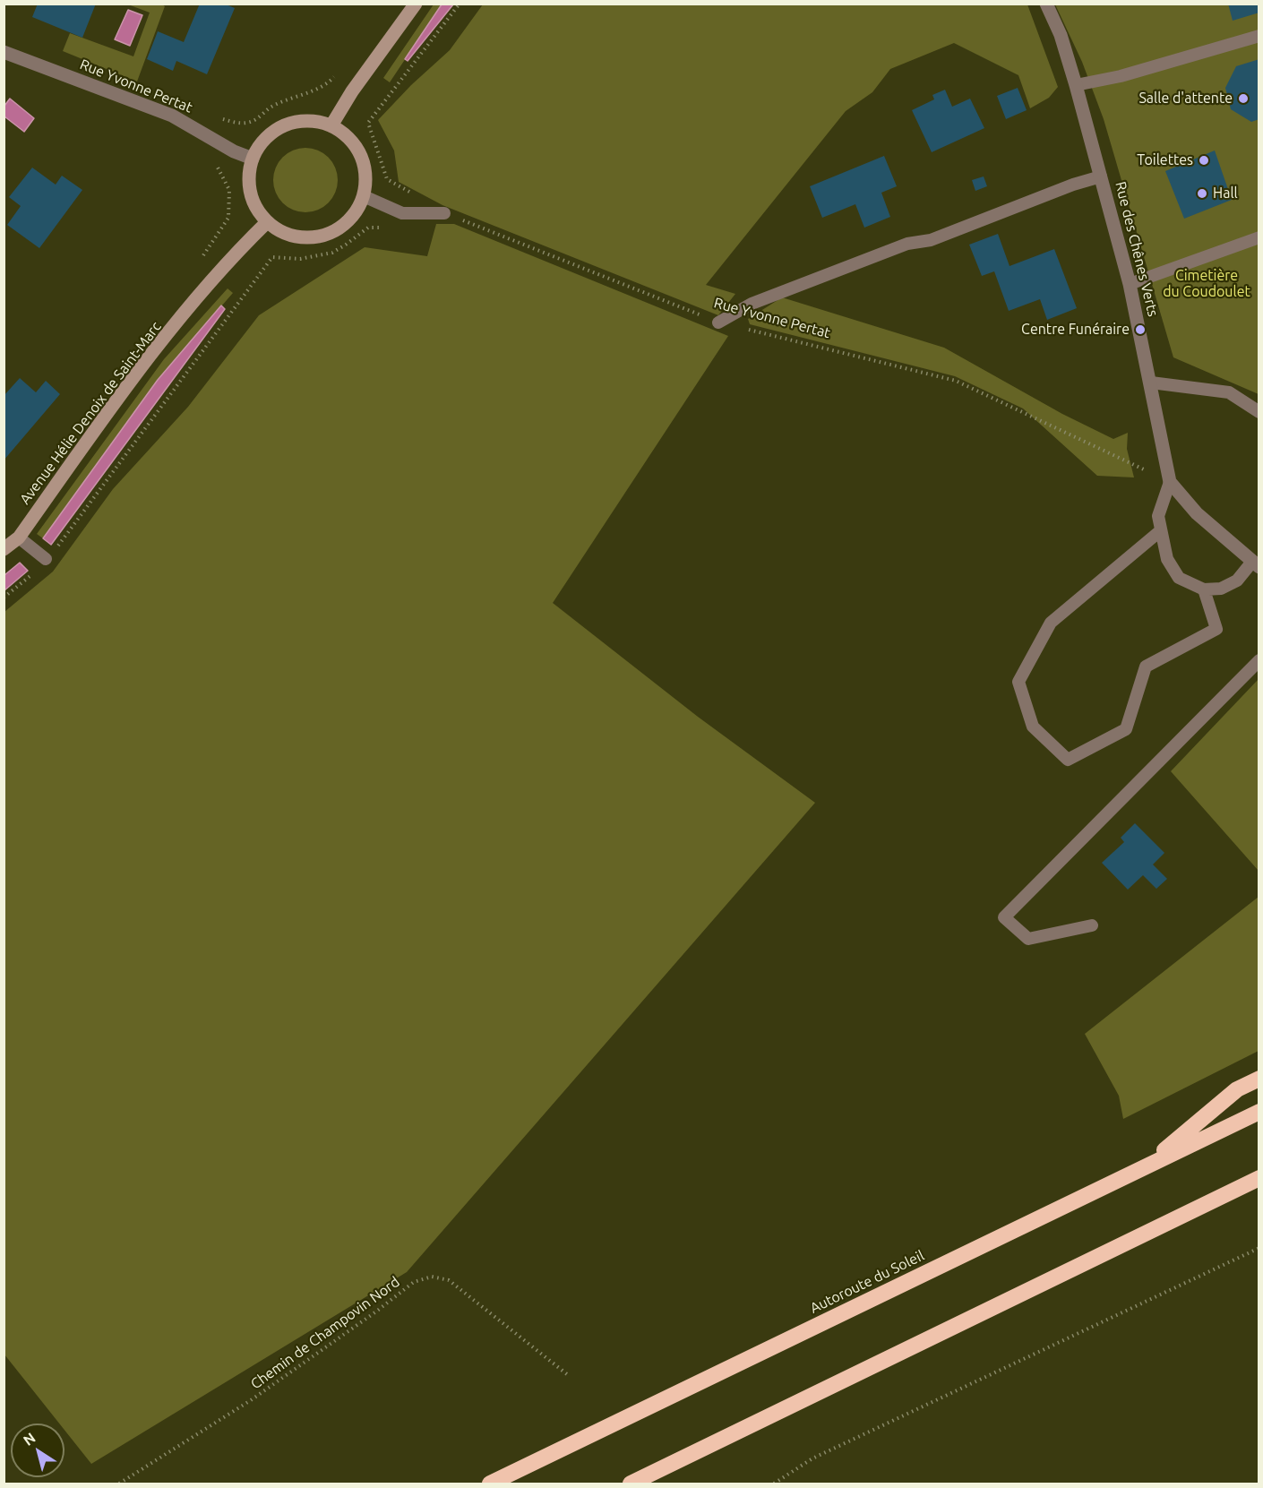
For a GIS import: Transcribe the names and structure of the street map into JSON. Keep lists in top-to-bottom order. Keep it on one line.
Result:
{"streets":{"highway":["Autoroute du Soleil"],"street":["Rue Yvonne Pertat","Rue des Chênes Verts","Avenue Hélie Denoix de Saint-Marc"],"path":["Chemin de Champovin Nord"]},"crossings":[["Rue Yvonne Pertat","Rue des Chênes Verts"],["Rue Yvonne Pertat","Avenue Hélie Denoix de Saint-Marc"]],"parks":["Cimetière du Coudoulet"],"places":["Salle d'attente","Toilettes","Hall","Centre Funéraire"],"north":"top left"}
